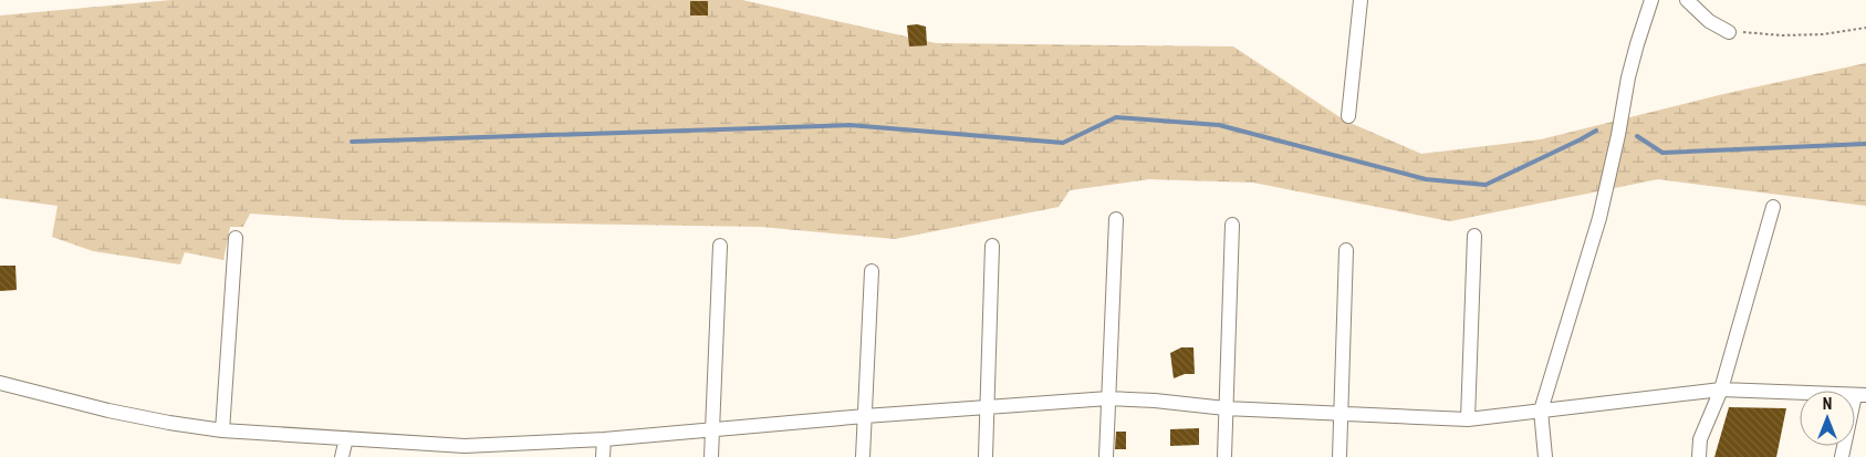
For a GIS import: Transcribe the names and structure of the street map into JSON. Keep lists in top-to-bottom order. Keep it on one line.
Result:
{"north":"top"}
